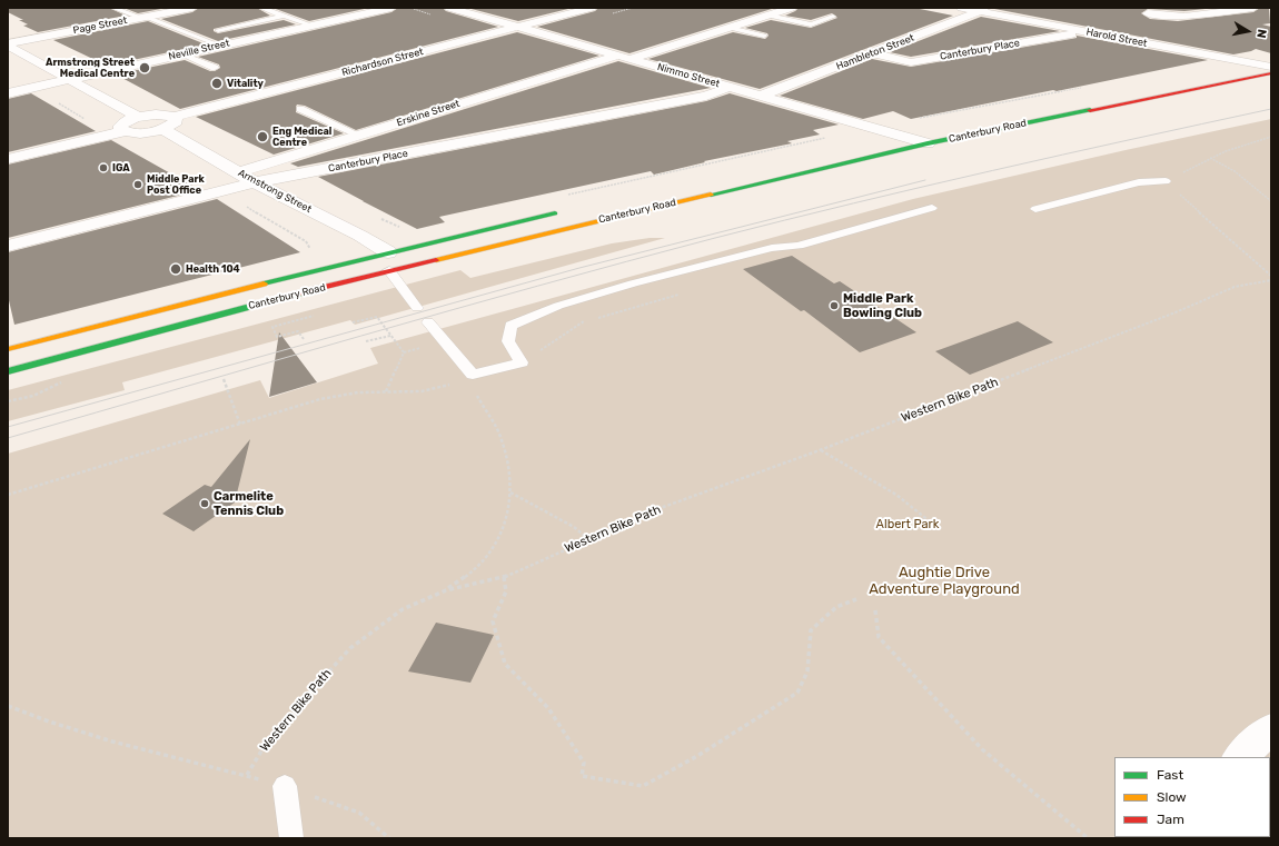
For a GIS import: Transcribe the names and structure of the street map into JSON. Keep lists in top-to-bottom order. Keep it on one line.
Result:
{"streets":{"main road":["Canterbury Road"],"street":["Page Street","Harold Street","Neville Street","Canterbury Place","Hambleton Street","Richardson Street","Nimmo Street","Erskine Street","Armstrong Street"],"path":["Western Bike Path"]},"crossings":[["Harold Street","Canterbury Place"],["Harold Street","Hambleton Street"],["Canterbury Place","Hambleton Street"],["Canterbury Place","Nimmo Street"],["Canterbury Place","Armstrong Street"],["Hambleton Street","Nimmo Street"],["Richardson Street","Nimmo Street"],["Nimmo Street","Erskine Street"],["Nimmo Street","Canterbury Road"],["Erskine Street","Armstrong Street"],["Canterbury Road","Armstrong Street"]],"parks":["Albert Park","Aughtie Drive Adventure Playground"],"places":["Armstrong Street Medical Centre","Vitality","Eng Medical Centre","IGA","Middle Park Post Office","Health 104","Middle Park Bowling Club","Carmelite Tennis Club"],"legend":["Fast","Slow","Jam"],"north":"right"}
